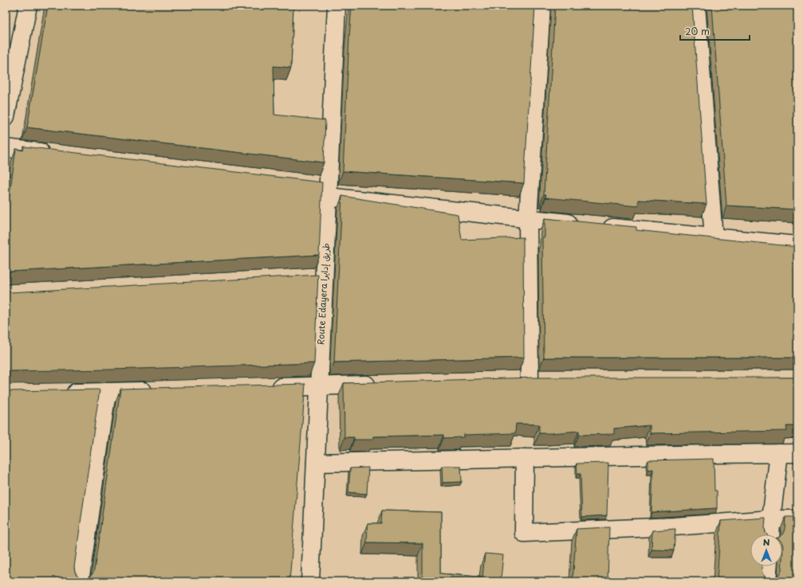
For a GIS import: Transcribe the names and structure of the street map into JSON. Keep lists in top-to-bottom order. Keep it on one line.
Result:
{"streets":{"street":["Route Edayera طريق إدايرا"]},"scale_bar":"20 m","north":"top"}
